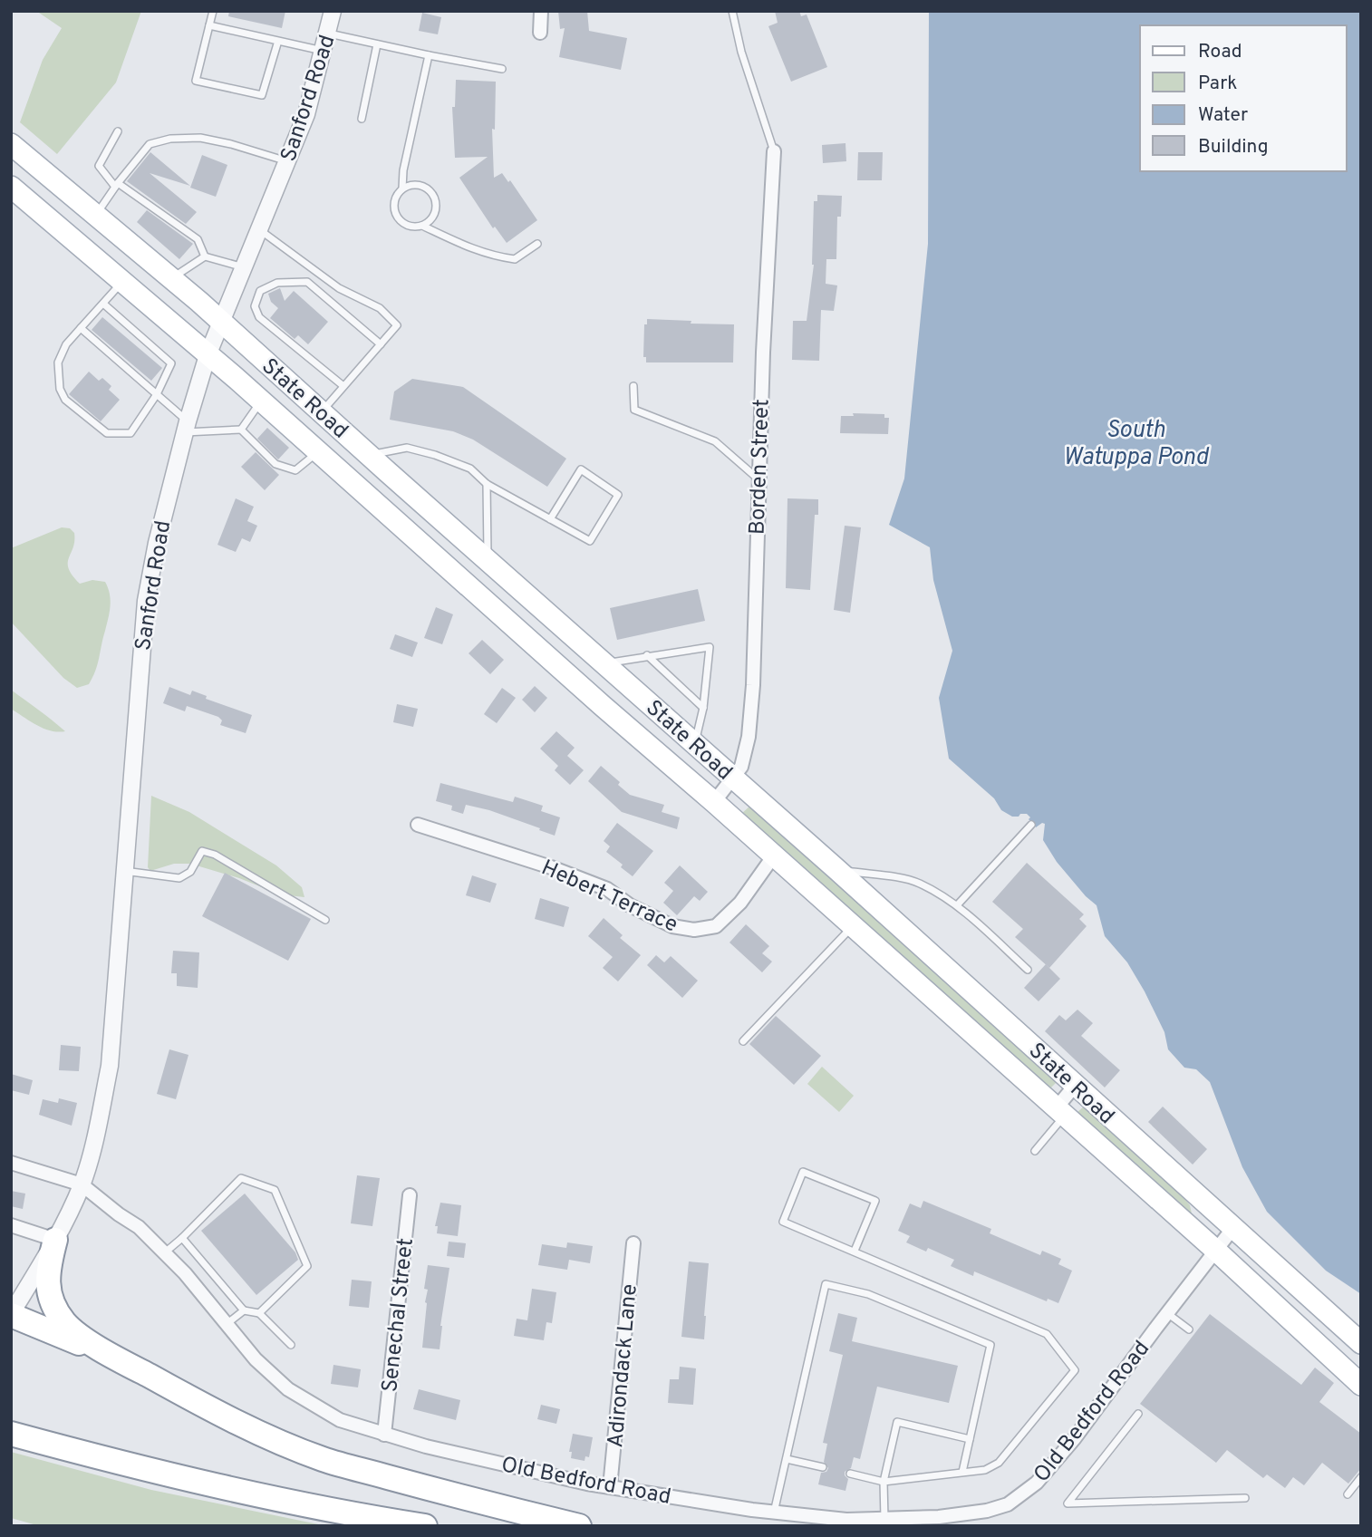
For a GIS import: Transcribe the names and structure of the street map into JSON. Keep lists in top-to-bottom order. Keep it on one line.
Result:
{"streets":{"main road":["State Road"],"street":["Sanford Road","Borden Street","Hebert Terrace","Senechal Street","Adirondack Lane","Old Bedford Road"]},"crossings":[["Sanford Road","State Road"],["Sanford Road","Old Bedford Road"],["State Road","Borden Street"],["State Road","Hebert Terrace"],["State Road","Old Bedford Road"],["Senechal Street","Old Bedford Road"],["Adirondack Lane","Old Bedford Road"]],"water":["South Watuppa Pond"],"legend":["Road","Park","Water","Building"]}
